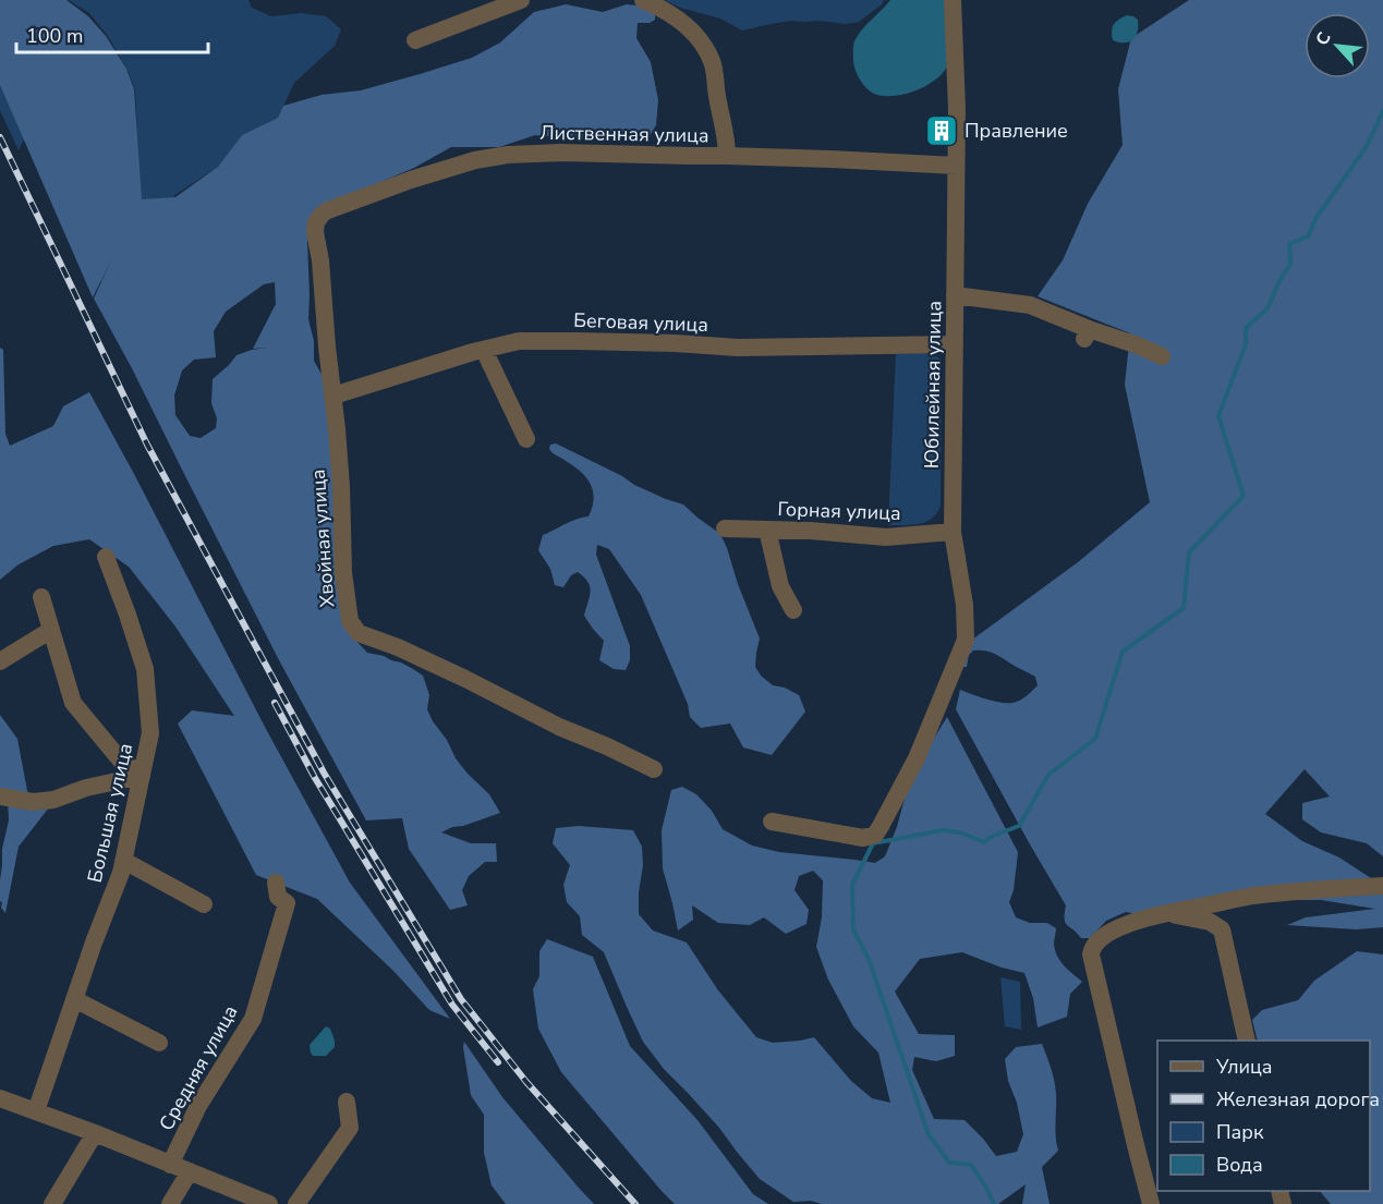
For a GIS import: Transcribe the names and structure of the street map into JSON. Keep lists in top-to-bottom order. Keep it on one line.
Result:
{"streets":{"street":["Лиственная улица","Беговая улица","Юбилейная улица","Горная улица","Хвойная улица","Большая улица","Средняя улица"]},"crossings":[["Лиственная улица","Юбилейная улица"],["Лиственная улица","Хвойная улица"],["Беговая улица","Юбилейная улица"],["Беговая улица","Хвойная улица"],["Юбилейная улица","Горная улица"]],"places":{"building":["Правление"]},"legend":["Улица","Железная дорога","Парк","Вода"],"scale_bar":"100 m","north":"top left"}
